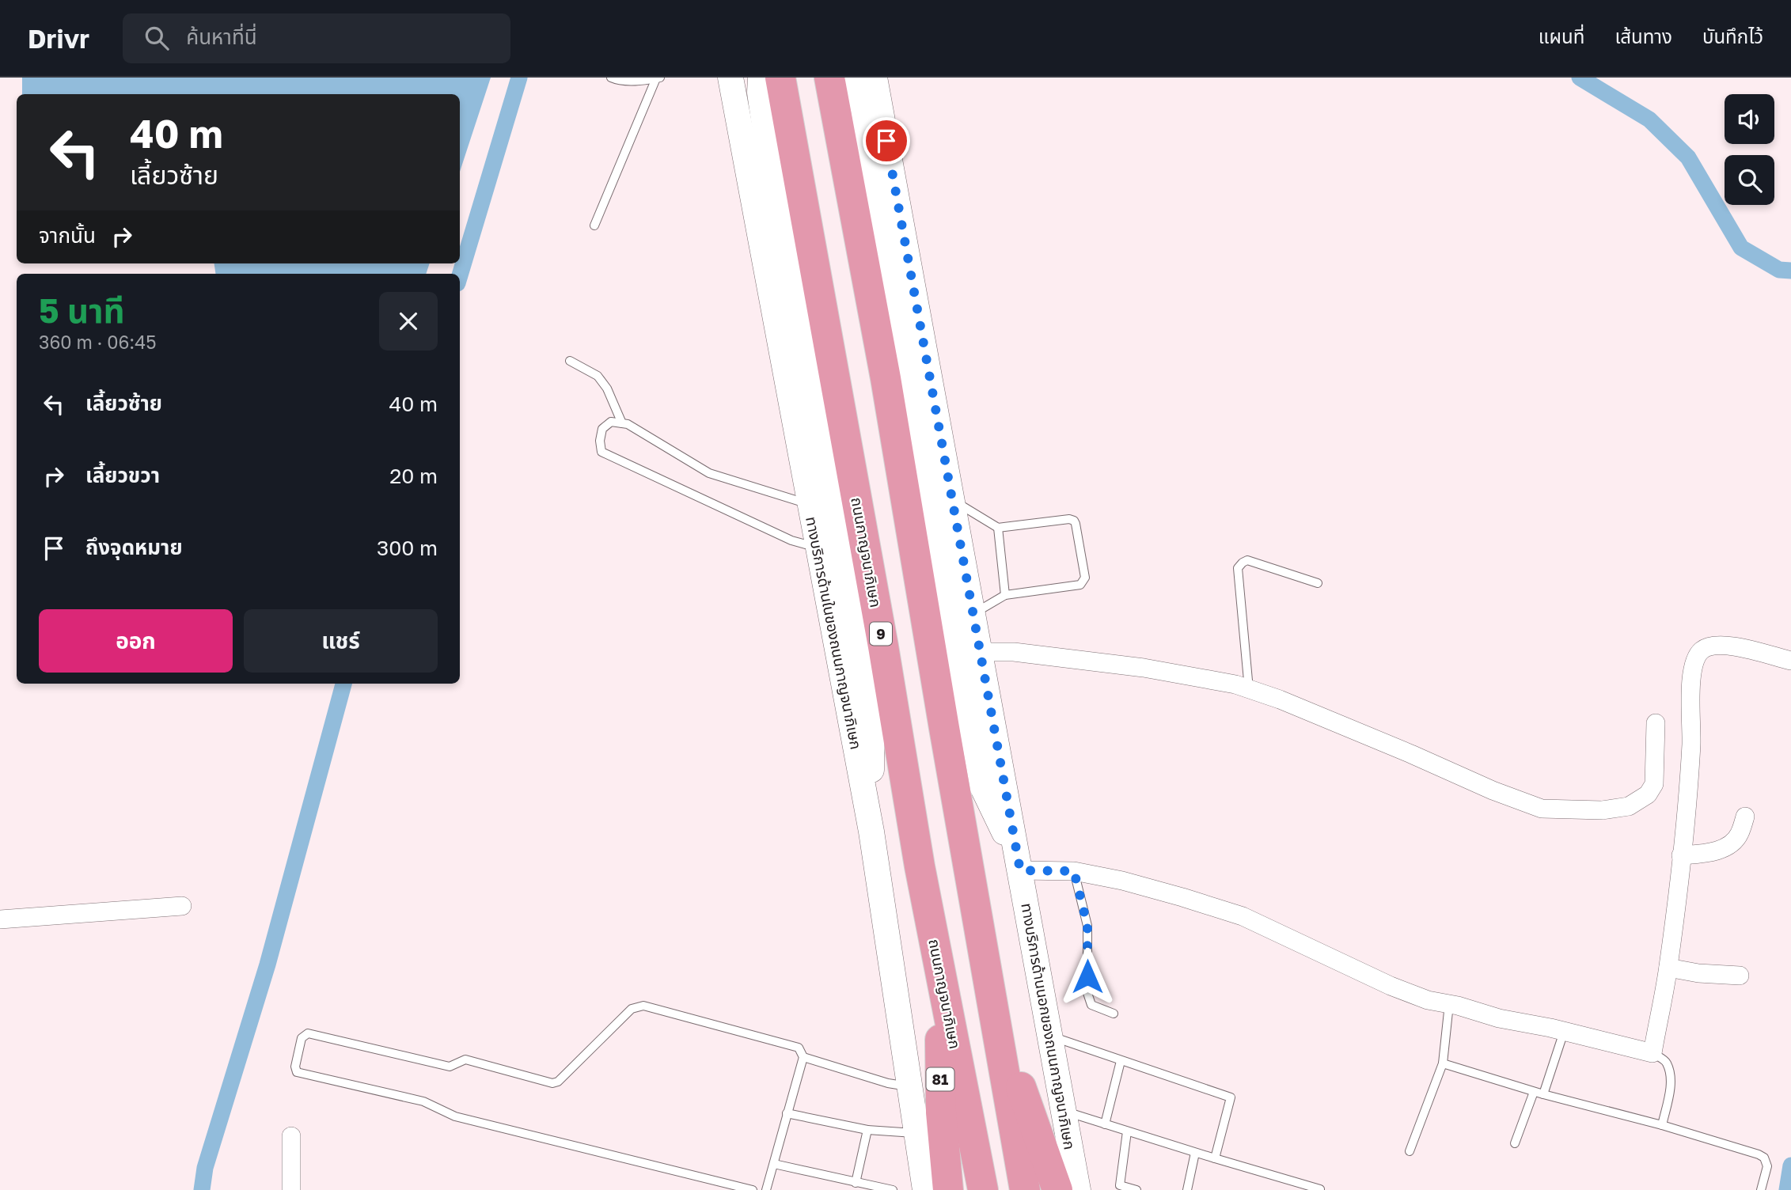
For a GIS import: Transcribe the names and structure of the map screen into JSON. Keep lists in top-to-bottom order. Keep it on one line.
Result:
{"streets":{"highway":["ถนนกาญจนาภิเษก","9","81"],"main road":["ทางบริการด้านในของถนนกาญจนาภิเษก","ทางบริการด้านนอกของถนนกาญจนาภิเษก"]},"crossings":[["ถนนกาญจนาภิเษก","81"]],"page":{"header":"Drivr","search":"ค้นหาที่นี่","nav":["แผนที่","เส้นทาง","บันทึกไว้"],"turn":["40 m","เลี้ยวซ้าย"],"then":"จากนั้น","heading":["5 นาที","360 m · 06:45"],"list":[{"name":"เลี้ยวซ้าย","value":"40 m"},{"name":"เลี้ยวขวา","value":"20 m"},{"name":"ถึงจุดหมาย","value":"300 m"}],"buttons":["ออก","แชร์"]}}
